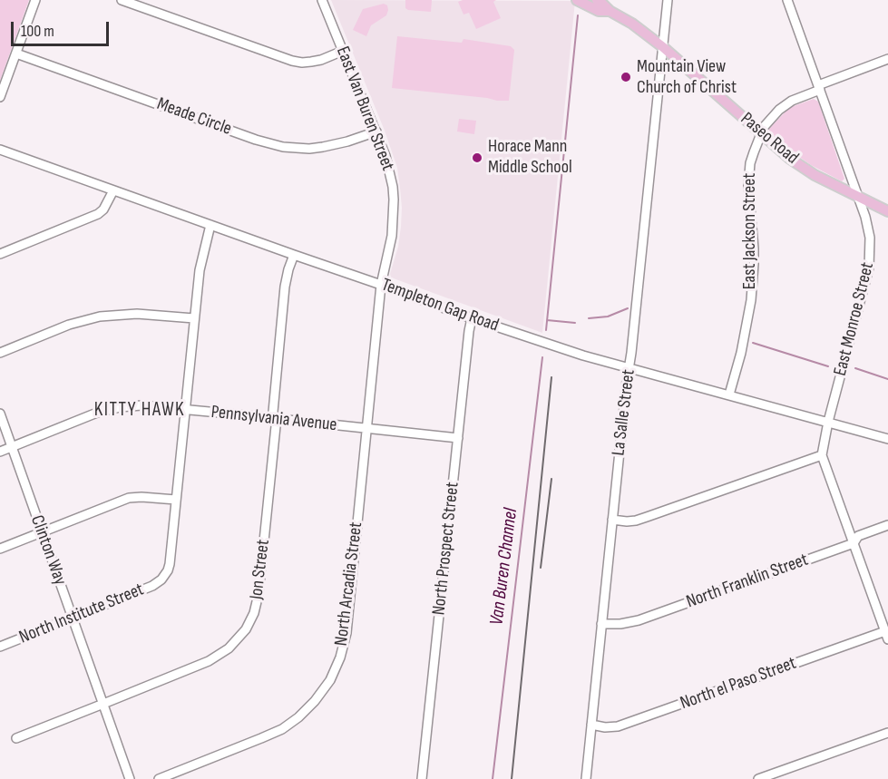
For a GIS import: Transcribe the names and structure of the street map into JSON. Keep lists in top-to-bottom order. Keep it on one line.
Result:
{"streets":{"main road":["Paseo Road"],"street":["East Van Buren Street","Meade Circle","East Jackson Street","Templeton Gap Road","East Monroe Street","La Salle Street","Pennsylvania Avenue","North Prospect Street","Clinton Way","Jon Street","North Franklin Street","North Arcadia Street","North Institute Street","North el Paso Street"]},"crossings":[["East Van Buren Street","Meade Circle"],["East Van Buren Street","Templeton Gap Road"],["East Van Buren Street","North Arcadia Street"],["Paseo Road","East Jackson Street"],["Paseo Road","East Monroe Street"],["Paseo Road","La Salle Street"],["East Jackson Street","Templeton Gap Road"],["East Jackson Street","East Monroe Street"],["Templeton Gap Road","East Monroe Street"],["Templeton Gap Road","La Salle Street"],["Templeton Gap Road","North Prospect Street"],["Templeton Gap Road","Jon Street"],["Templeton Gap Road","North Arcadia Street"],["Templeton Gap Road","North Institute Street"],["La Salle Street","North Franklin Street"],["La Salle Street","North el Paso Street"],["Pennsylvania Avenue","North Prospect Street"],["Pennsylvania Avenue","Clinton Way"],["Pennsylvania Avenue","Jon Street"],["Pennsylvania Avenue","North Arcadia Street"],["Pennsylvania Avenue","North Institute Street"],["Clinton Way","Jon Street"],["Clinton Way","North Institute Street"]],"districts":["KITTY HAWK"],"water":["Van Buren Channel"],"places":["Mountain View Church of Christ","Horace Mann Middle School"],"scale_bar":"100 m"}
